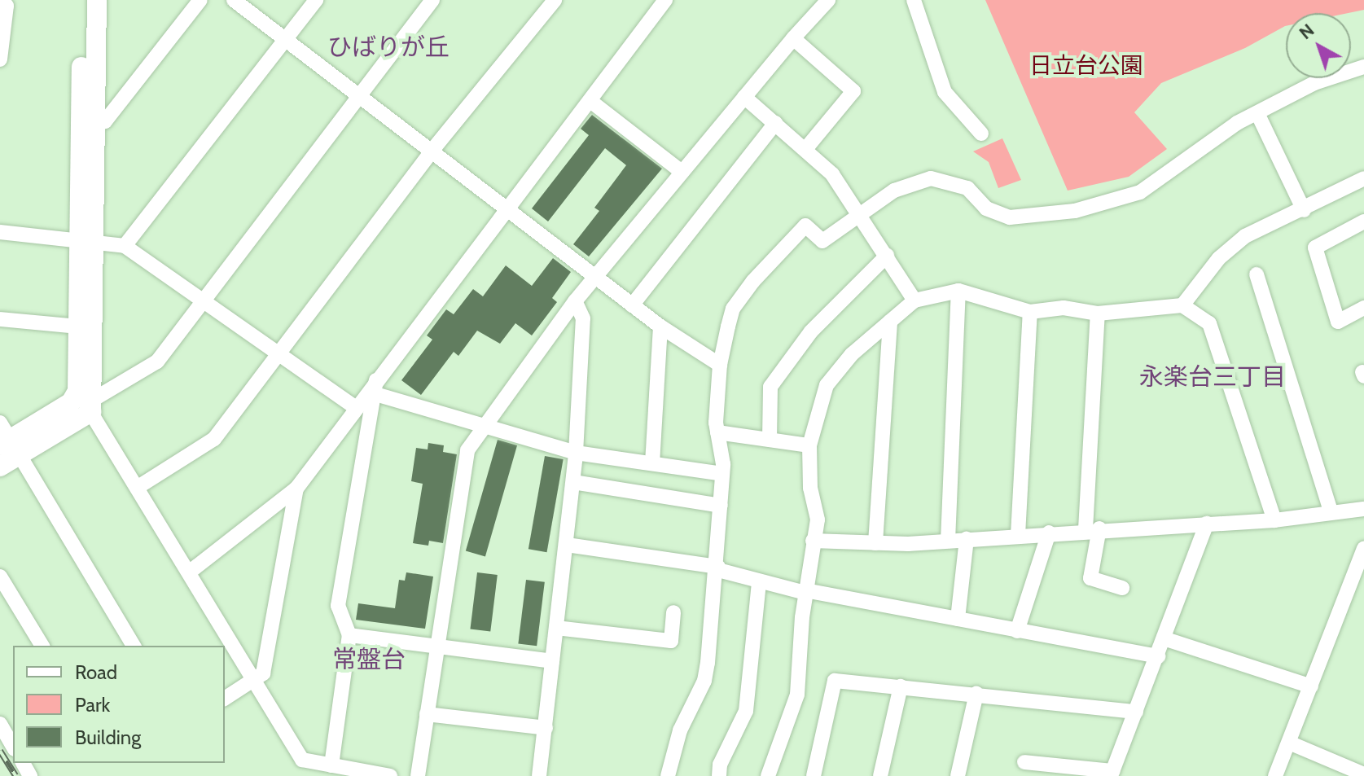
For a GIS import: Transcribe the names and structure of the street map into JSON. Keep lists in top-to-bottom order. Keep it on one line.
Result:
{"districts":["ひばりが丘","永楽台三丁目","常盤台"],"parks":["日立台公園"],"legend":["Road","Park","Building"],"north":"top left"}
